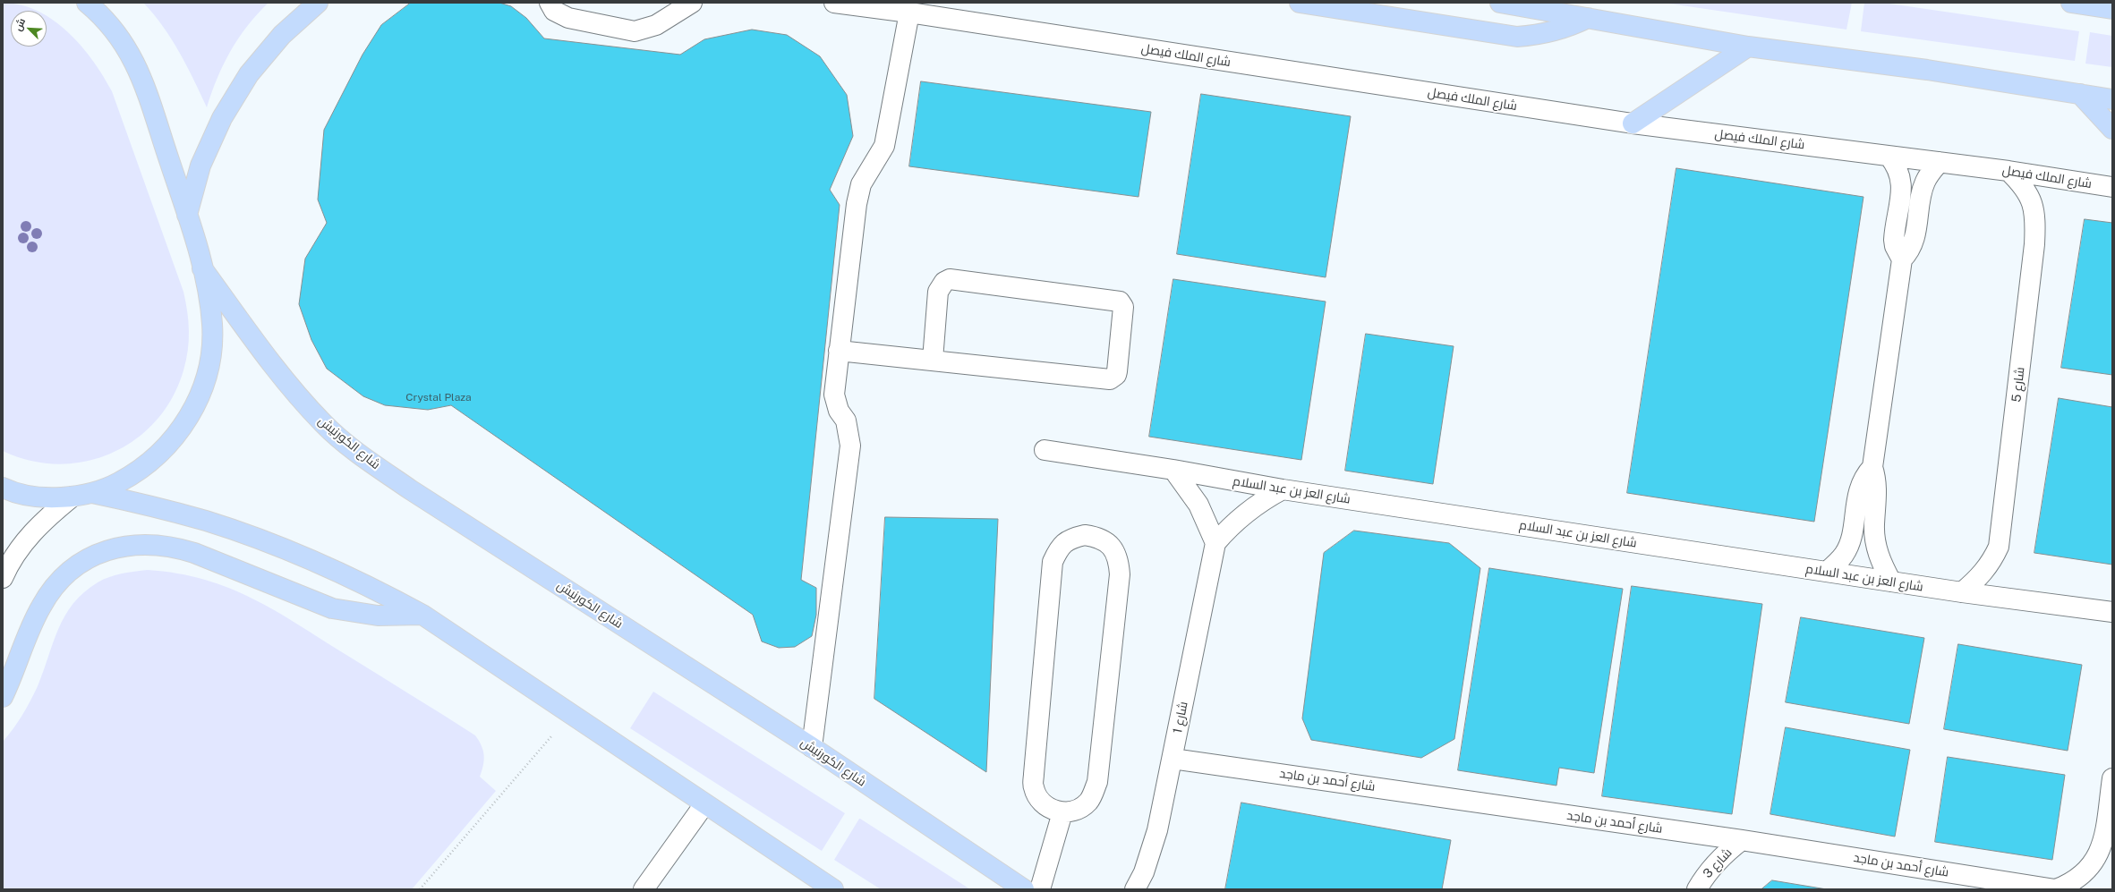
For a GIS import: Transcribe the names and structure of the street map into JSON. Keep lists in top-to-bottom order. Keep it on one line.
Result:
{"streets":{"main road":["شارع الكورنيش"],"street":["شارع الملك فيصل","شارع 5","شارع العز بن عبد السلام","شارع 1","شارع أحمد بن ماجد","شارع 3"]},"crossings":[["شارع الملك فيصل","شارع 5"],["شارع 5","شارع العز بن عبد السلام"],["شارع العز بن عبد السلام","شارع 1"],["شارع 1","شارع أحمد بن ماجد"],["شارع أحمد بن ماجد","شارع 3"]],"house_numbers":["Crystal Plaza"],"north":"top left"}
